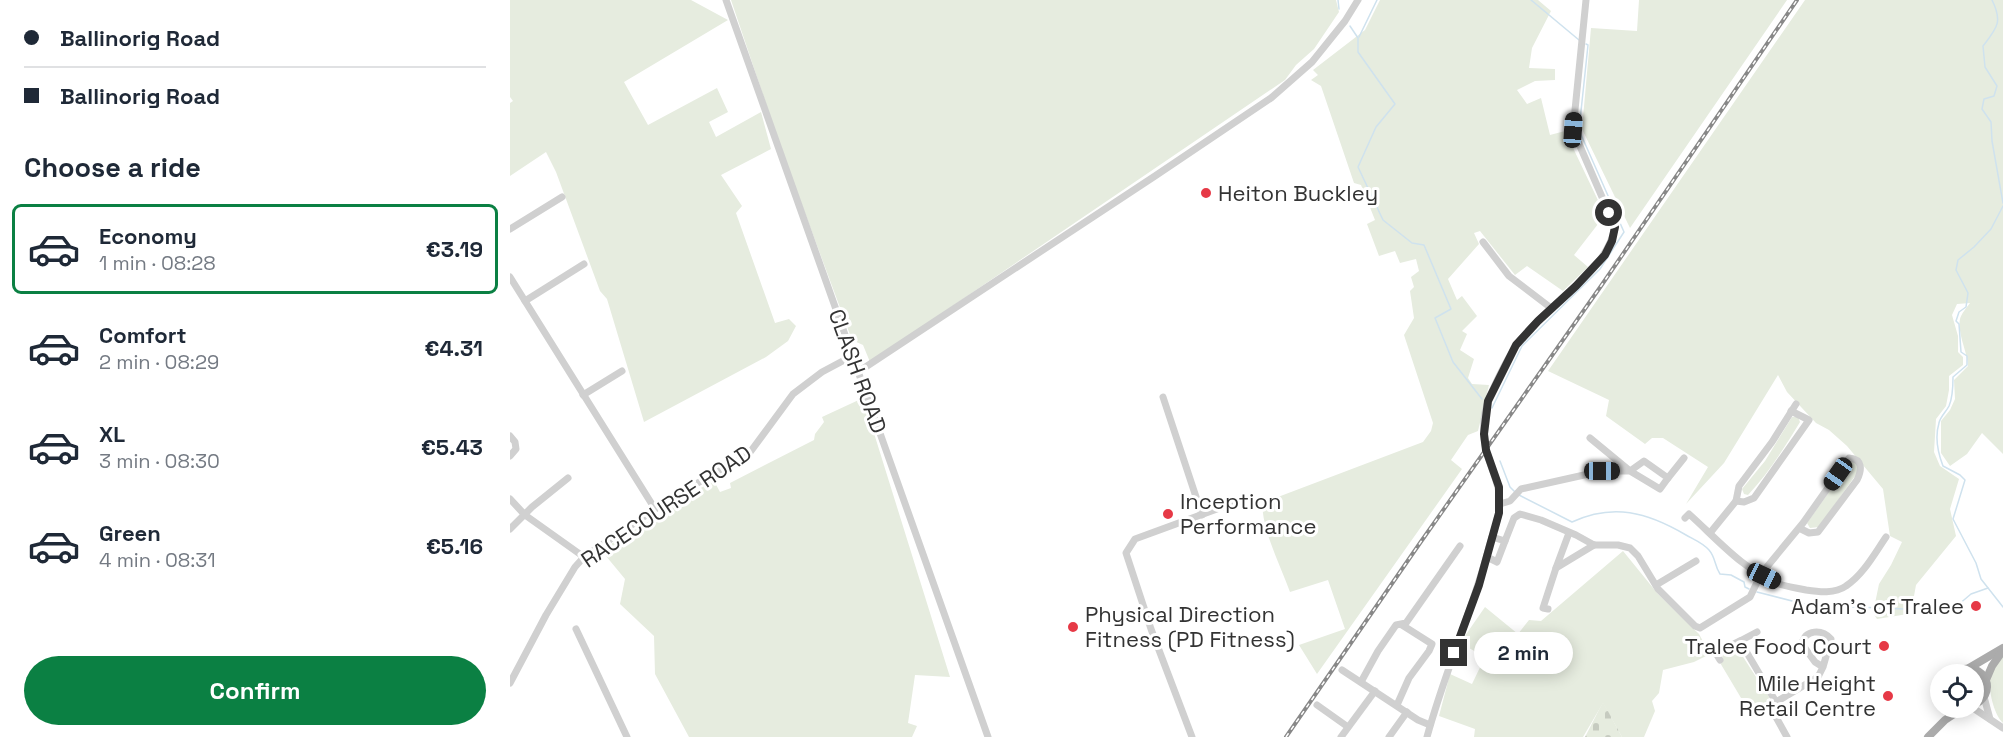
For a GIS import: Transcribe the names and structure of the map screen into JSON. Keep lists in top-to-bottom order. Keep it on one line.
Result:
{"streets":{"street":["CLASH ROAD","RACECOURSE ROAD"]},"crossings":[["CLASH ROAD","RACECOURSE ROAD"]],"places":["Heiton Buckley","Inception Performance","Adam's of Tralee","Physical Direction Fitness (PD Fitness)","Tralee Food Court","Mile Height Retail Centre"],"page":{"banner":["Ballinorig Road","Ballinorig Road"],"heading":"Choose a ride","list":[{"name":"Economy","note":"1 min · 08:28","value":"€3.19"},{"name":"Comfort","note":"2 min · 08:29","value":"€4.31"},{"name":"XL","note":"3 min · 08:30","value":"€5.43"},{"name":"Green","note":"4 min · 08:31","value":"€5.16"}],"bubble":"2 min","buttons":"Confirm"}}
